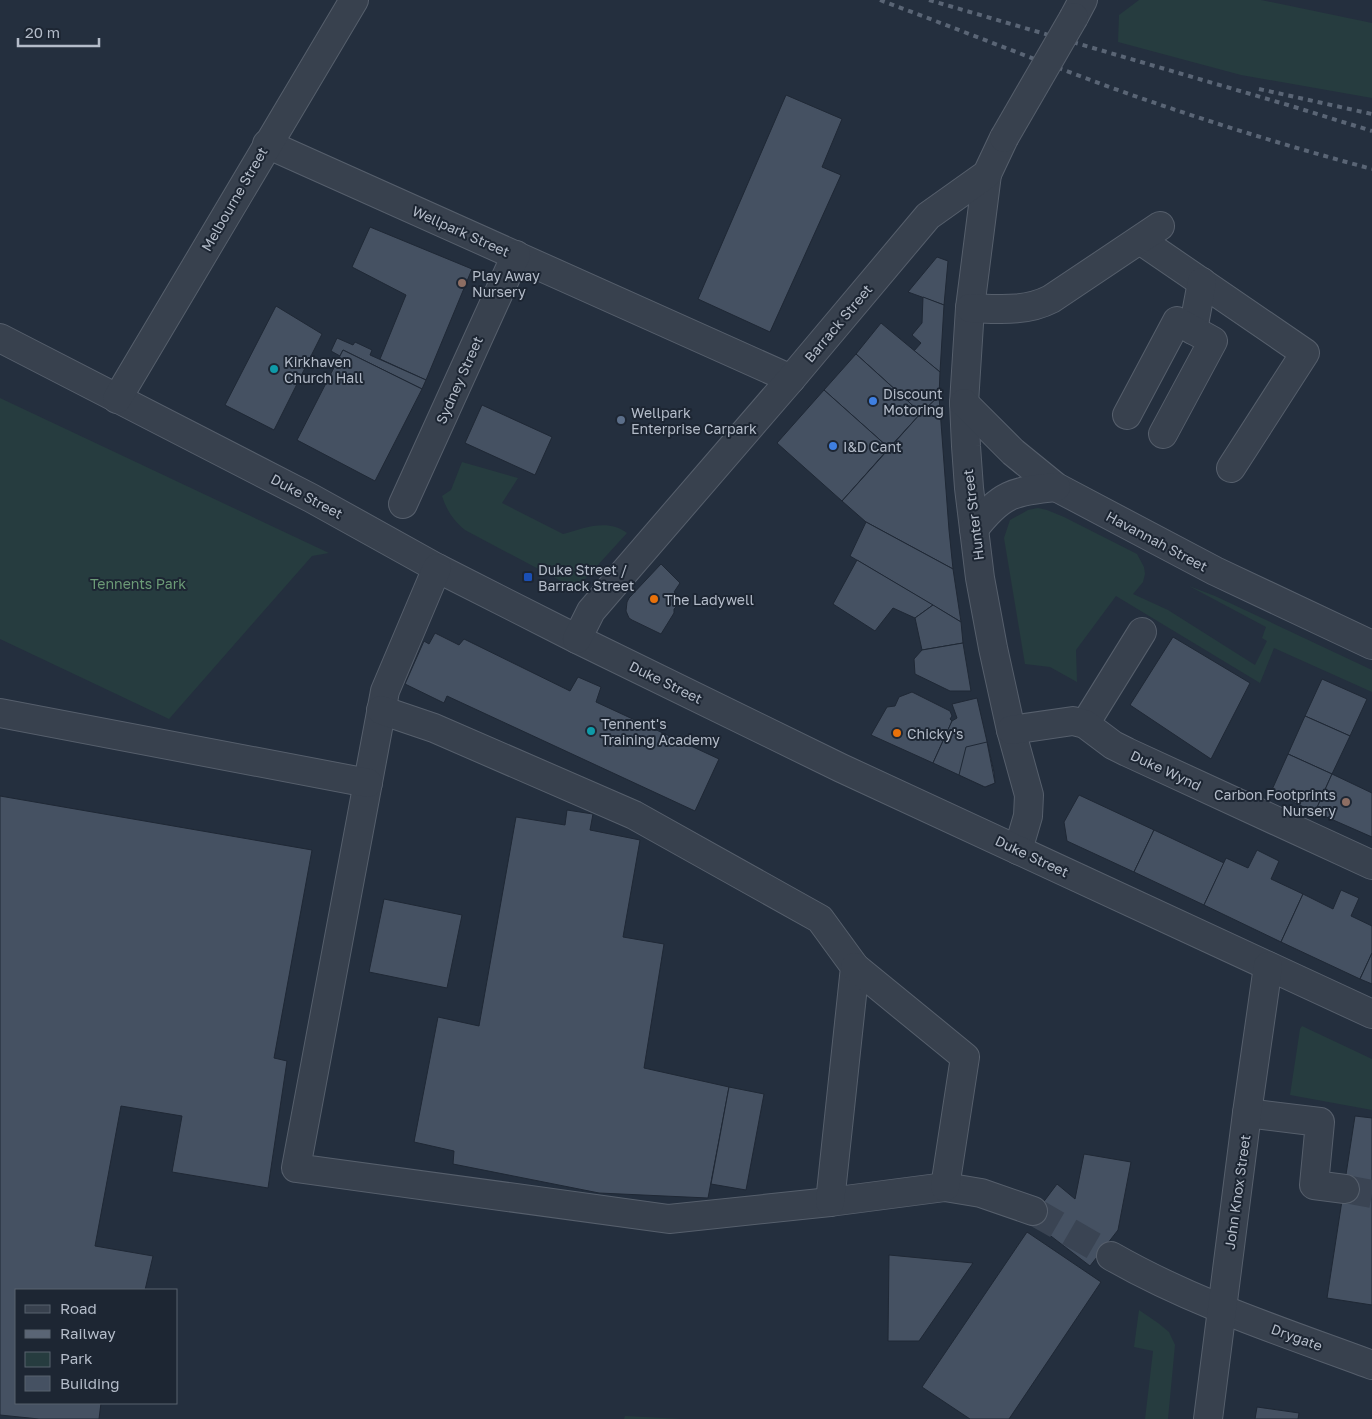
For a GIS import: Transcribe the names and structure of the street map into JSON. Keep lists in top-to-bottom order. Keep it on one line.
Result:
{"streets":{"street":["Melbourne Street","Wellpark Street","Barrack Street","Sydney Street","Duke Street","Hunter Street","Havannah Street","Duke Wynd","John Knox Street","Drygate"]},"crossings":[["Melbourne Street","Wellpark Street"],["Melbourne Street","Duke Street"],["Wellpark Street","Barrack Street"],["Wellpark Street","Sydney Street"],["Barrack Street","Duke Street"],["Barrack Street","Hunter Street"],["Duke Street","Hunter Street"],["Duke Street","John Knox Street"],["Hunter Street","Havannah Street"],["John Knox Street","Drygate"]],"parks":["Tennents Park"],"places":{"other":["Play Away Nursery","Kirkhaven Church Hall","Discount Motoring","Wellpark Enterprise Carpark","I&D Cant","The Ladywell","Tennent's Training Academy","Chicky's","Carbon Footprints Nursery"],"transit":["Duke Street / Barrack Street"]},"legend":["Road","Railway","Park","Building"],"scale_bar":"20 m"}
